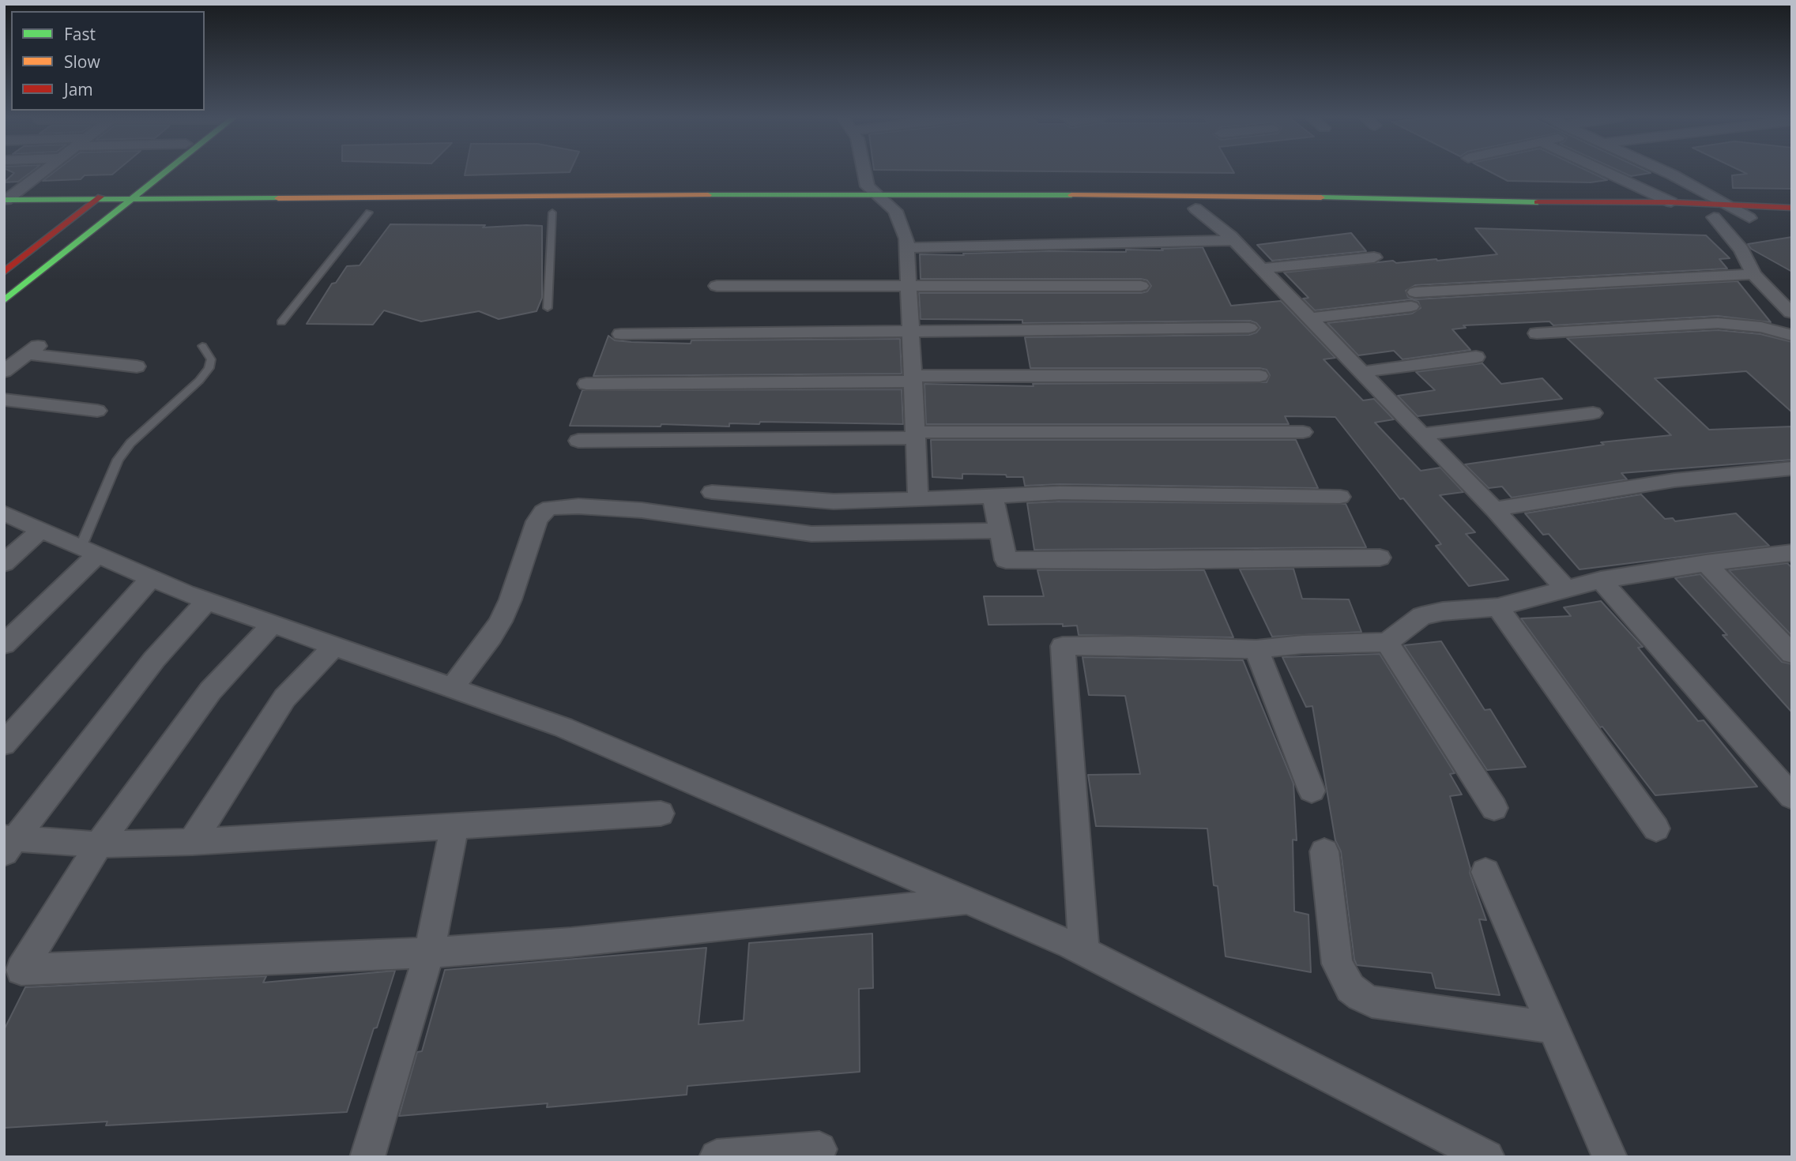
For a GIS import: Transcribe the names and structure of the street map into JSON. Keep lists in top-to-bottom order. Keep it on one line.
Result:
{"legend":["Fast","Slow","Jam"]}
